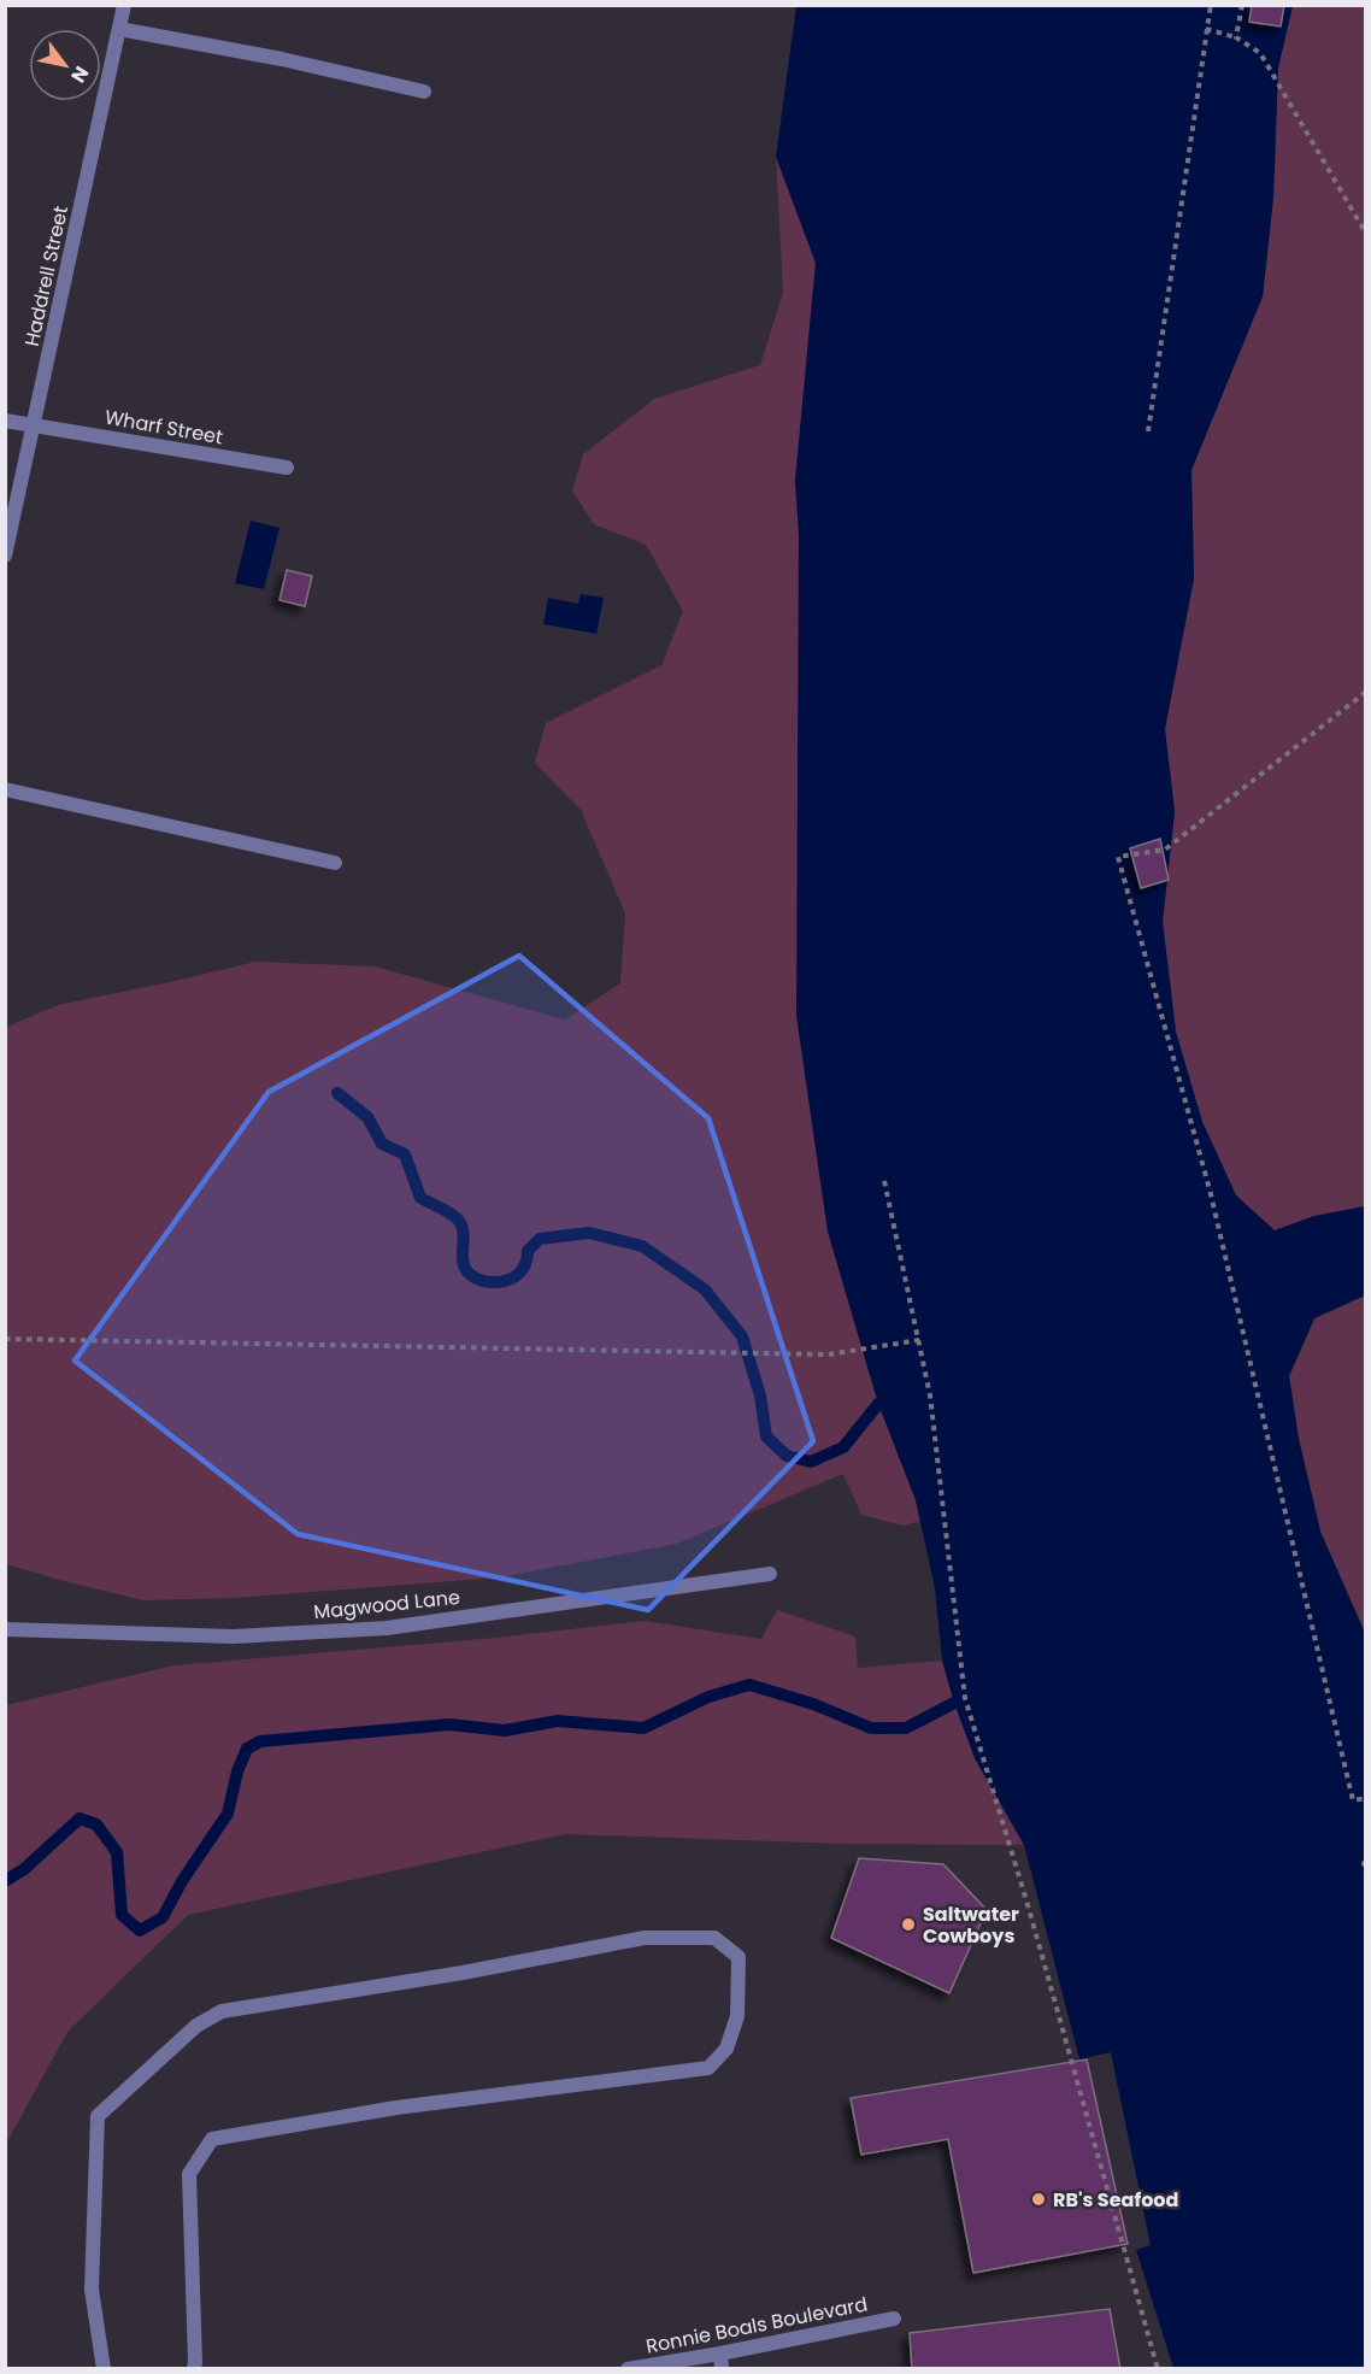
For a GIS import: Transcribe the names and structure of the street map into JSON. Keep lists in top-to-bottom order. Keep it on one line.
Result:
{"streets":{"street":["Haddrell Street","Wharf Street","Magwood Lane","Ronnie Boals Boulevard"]},"crossings":[["Haddrell Street","Wharf Street"]],"places":["Saltwater Cowboys","RB's Seafood"],"north":"bottom right"}
